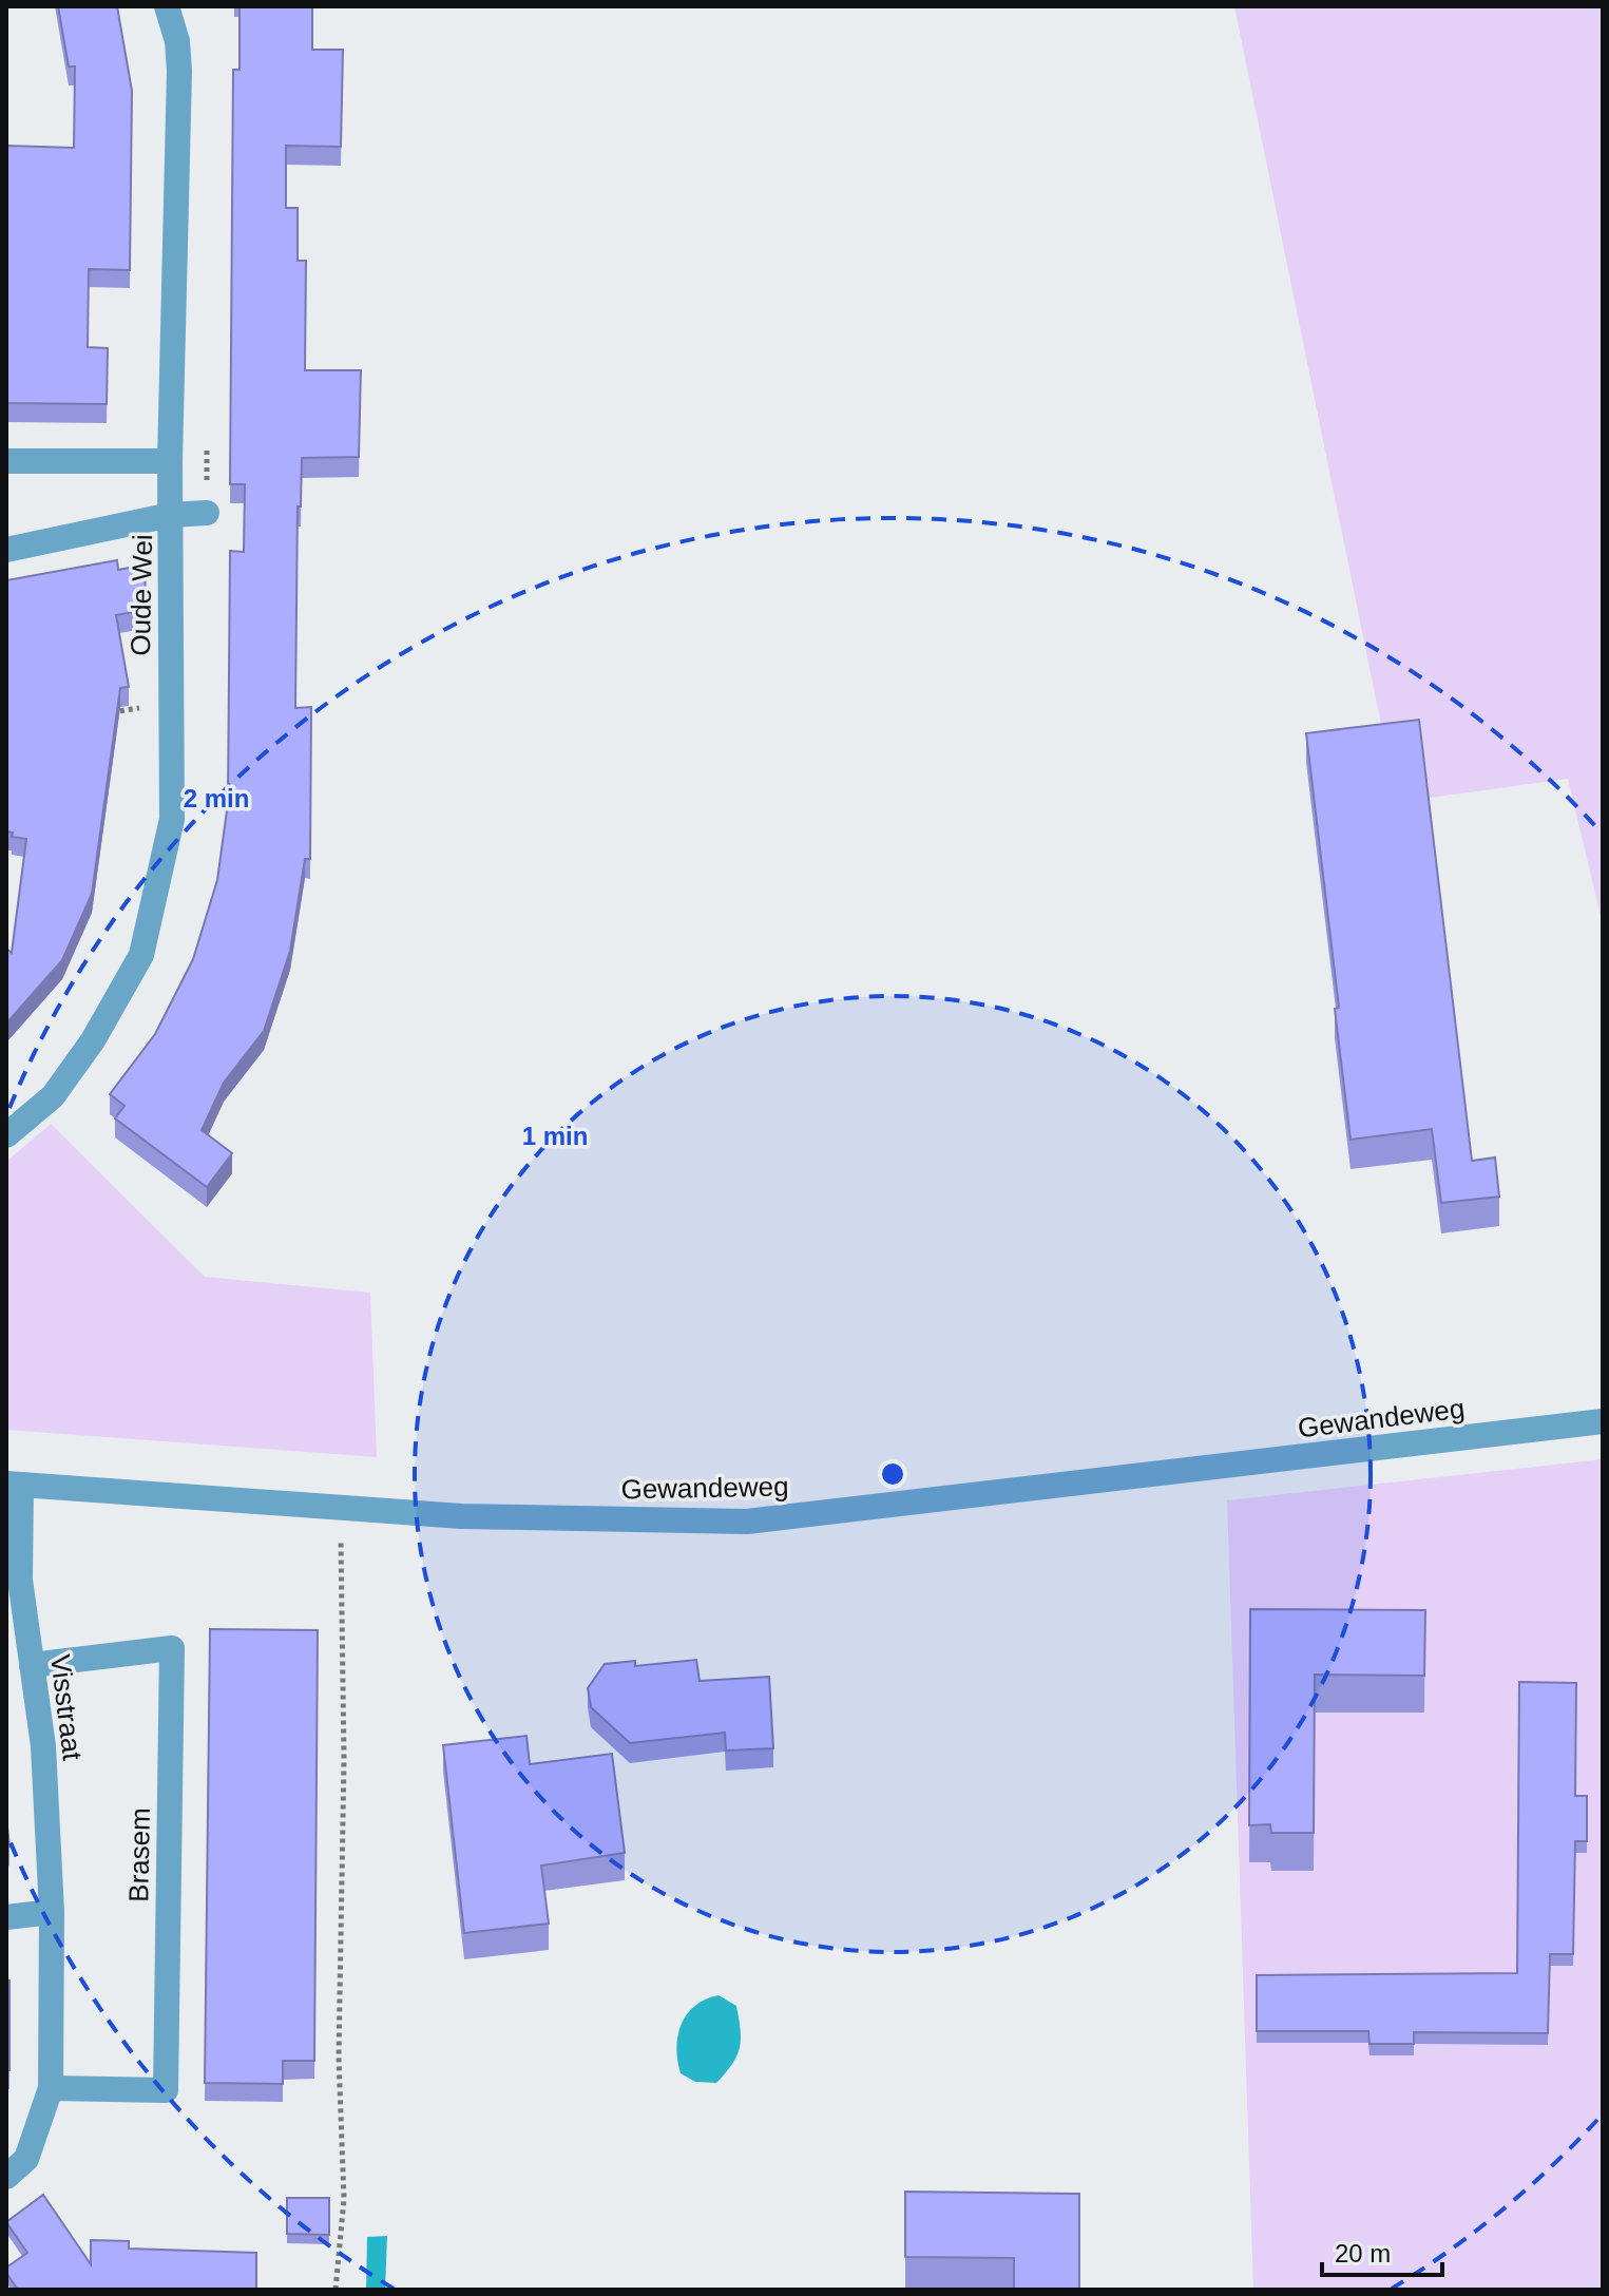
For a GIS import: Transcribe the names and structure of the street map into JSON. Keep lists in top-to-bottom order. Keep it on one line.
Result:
{"streets":{"street":["Oude Wei","Gewandeweg","Visstraat","Brasem"]},"crossings":[["Gewandeweg","Visstraat"],["Visstraat","Brasem"]],"scale_bar":"20 m","rings":["2 min","1 min"]}
